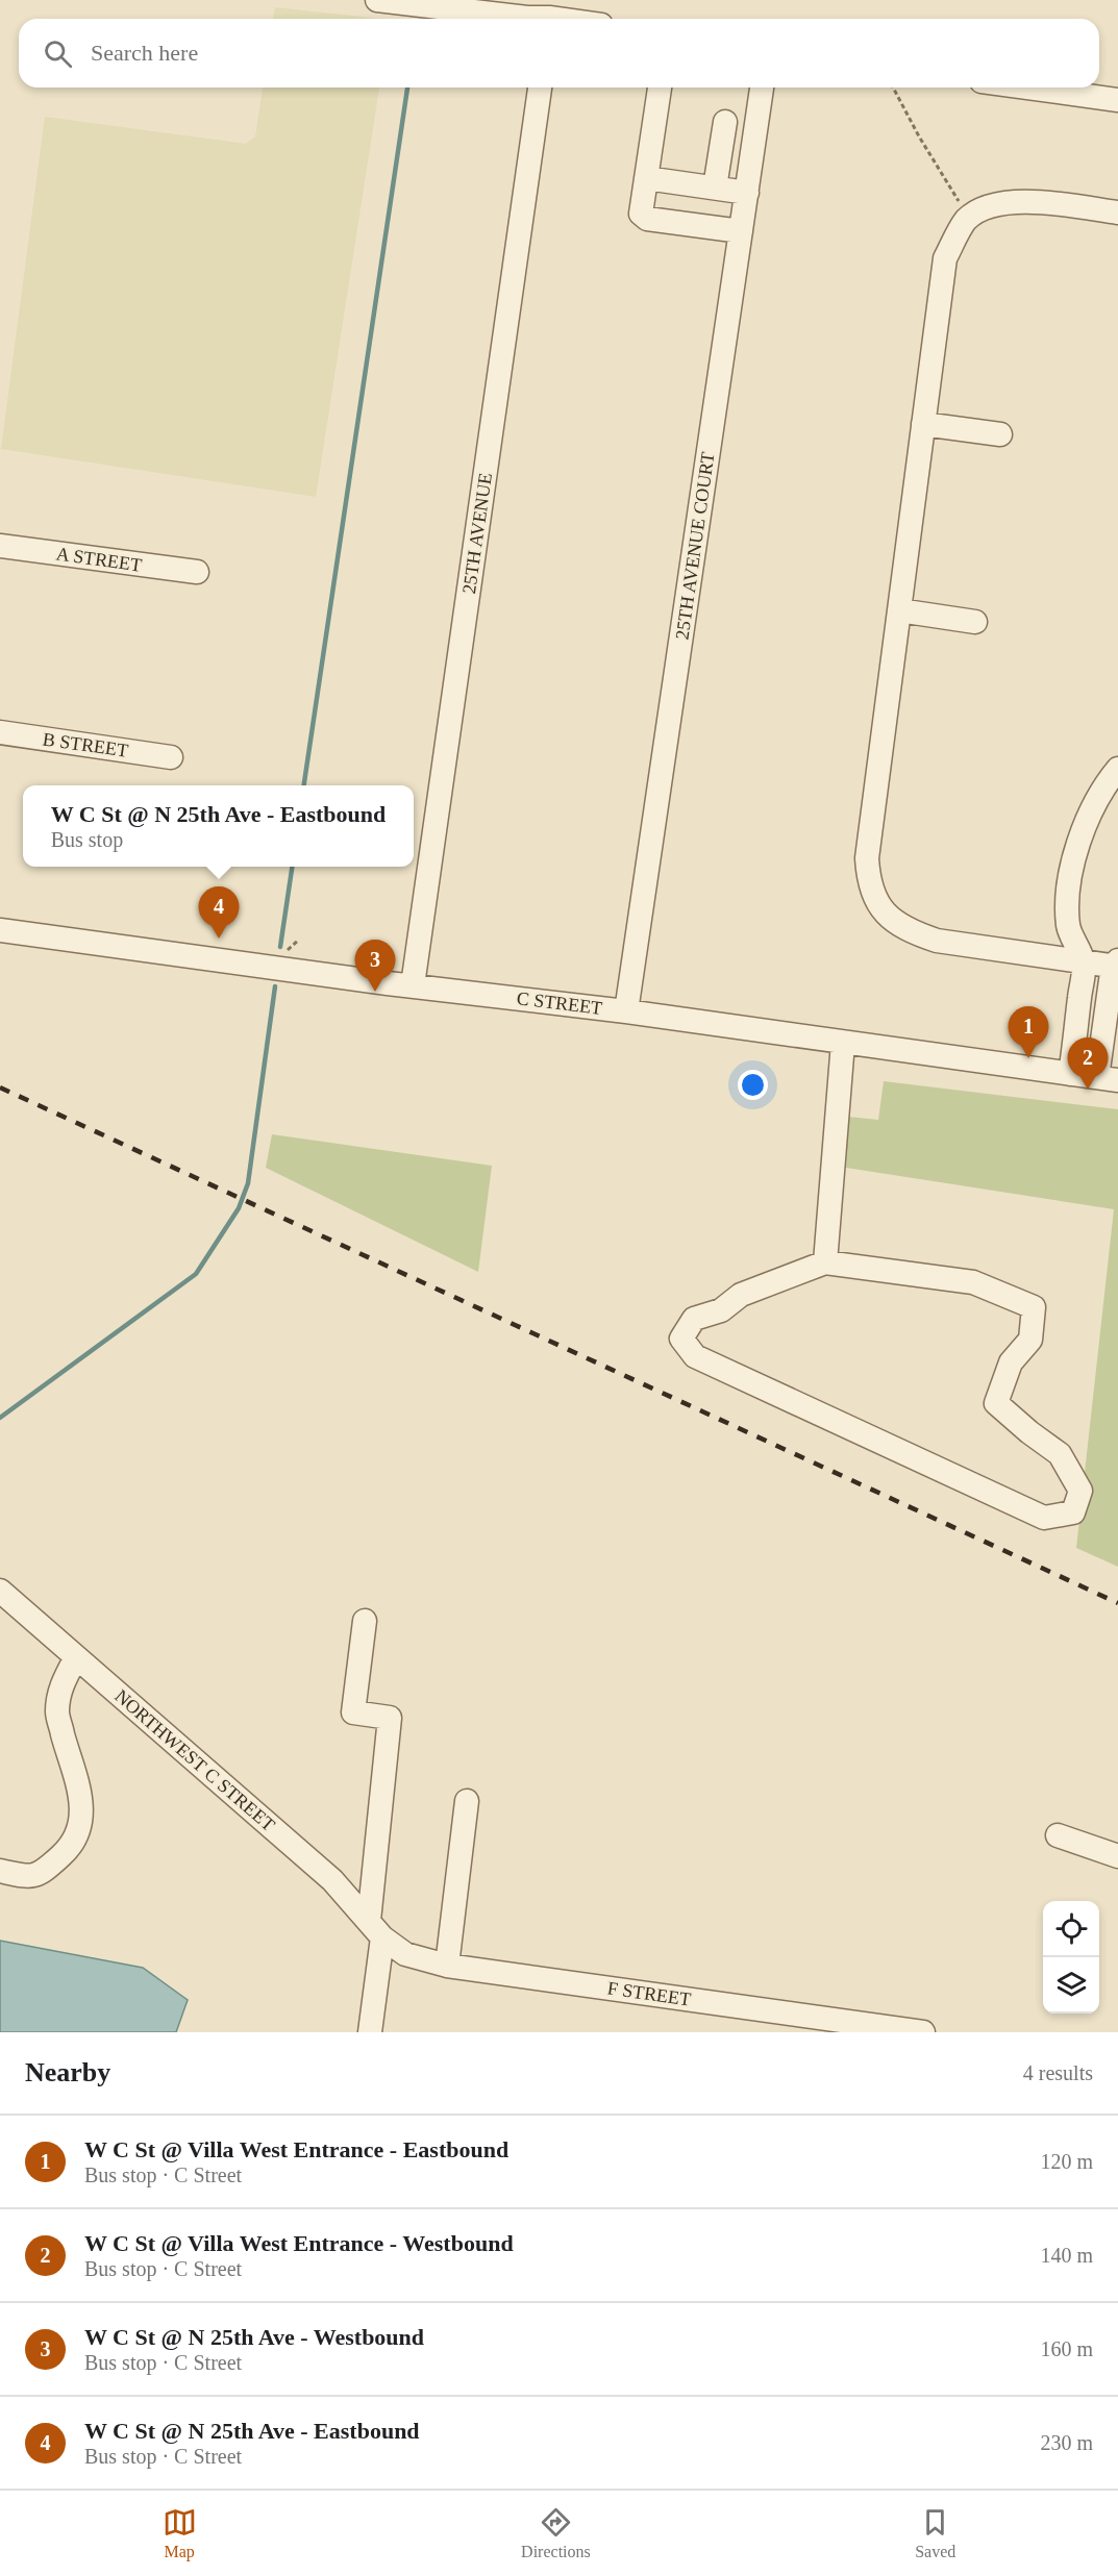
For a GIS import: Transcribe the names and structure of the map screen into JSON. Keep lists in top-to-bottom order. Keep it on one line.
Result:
{"streets":{"street":["25TH AVENUE","25TH AVENUE COURT","A STREET","B STREET","C STREET","NORTHWEST C STREET","F STREET"]},"crossings":[["25TH AVENUE","C STREET"],["25TH AVENUE COURT","C STREET"],["NORTHWEST C STREET","F STREET"]],"page":{"search":"Search here","popup":["W C St @ N 25th Ave - Eastbound","Bus stop"],"pins":["4","3","1","2"],"heading":["Nearby","4 results"],"list":[{"mark":"1","name":"W C St @ Villa West Entrance - Eastbound","note":"Bus stop · C Street","value":"120 m"},{"mark":"2","name":"W C St @ Villa West Entrance - Westbound","note":"Bus stop · C Street","value":"140 m"},{"mark":"3","name":"W C St @ N 25th Ave - Westbound","note":"Bus stop · C Street","value":"160 m"},{"mark":"4","name":"W C St @ N 25th Ave - Eastbound","note":"Bus stop · C Street","value":"230 m"}],"nav":["Map","Directions","Saved"]}}
